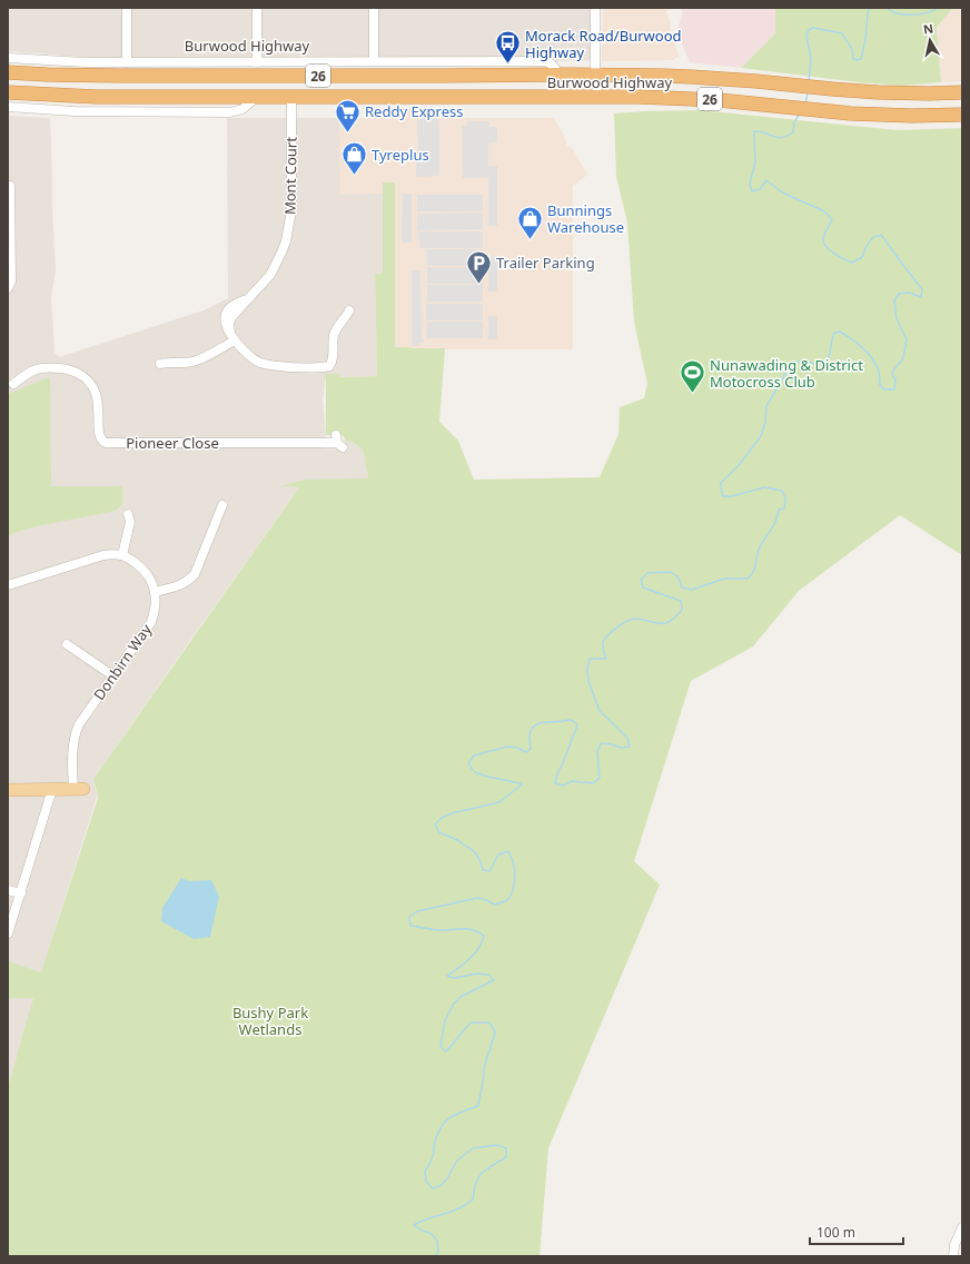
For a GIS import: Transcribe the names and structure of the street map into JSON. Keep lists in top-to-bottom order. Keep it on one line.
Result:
{"streets":{"highway":["Burwood Highway","26"],"street":["Mont Court","Pioneer Close","Donbirn Way"]},"crossings":[["Burwood Highway","Mont Court"]],"parks":["Bushy Park Wetlands"],"places":{"bus stop":["Morack Road/Burwood Highway"],"supermarket":["Reddy Express"],"shop":["Tyreplus","Bunnings Warehouse"],"parking":["Trailer Parking"],"sports":["Nunawading & District Motocross Club"]},"scale_bar":"100 m","north":"top"}
